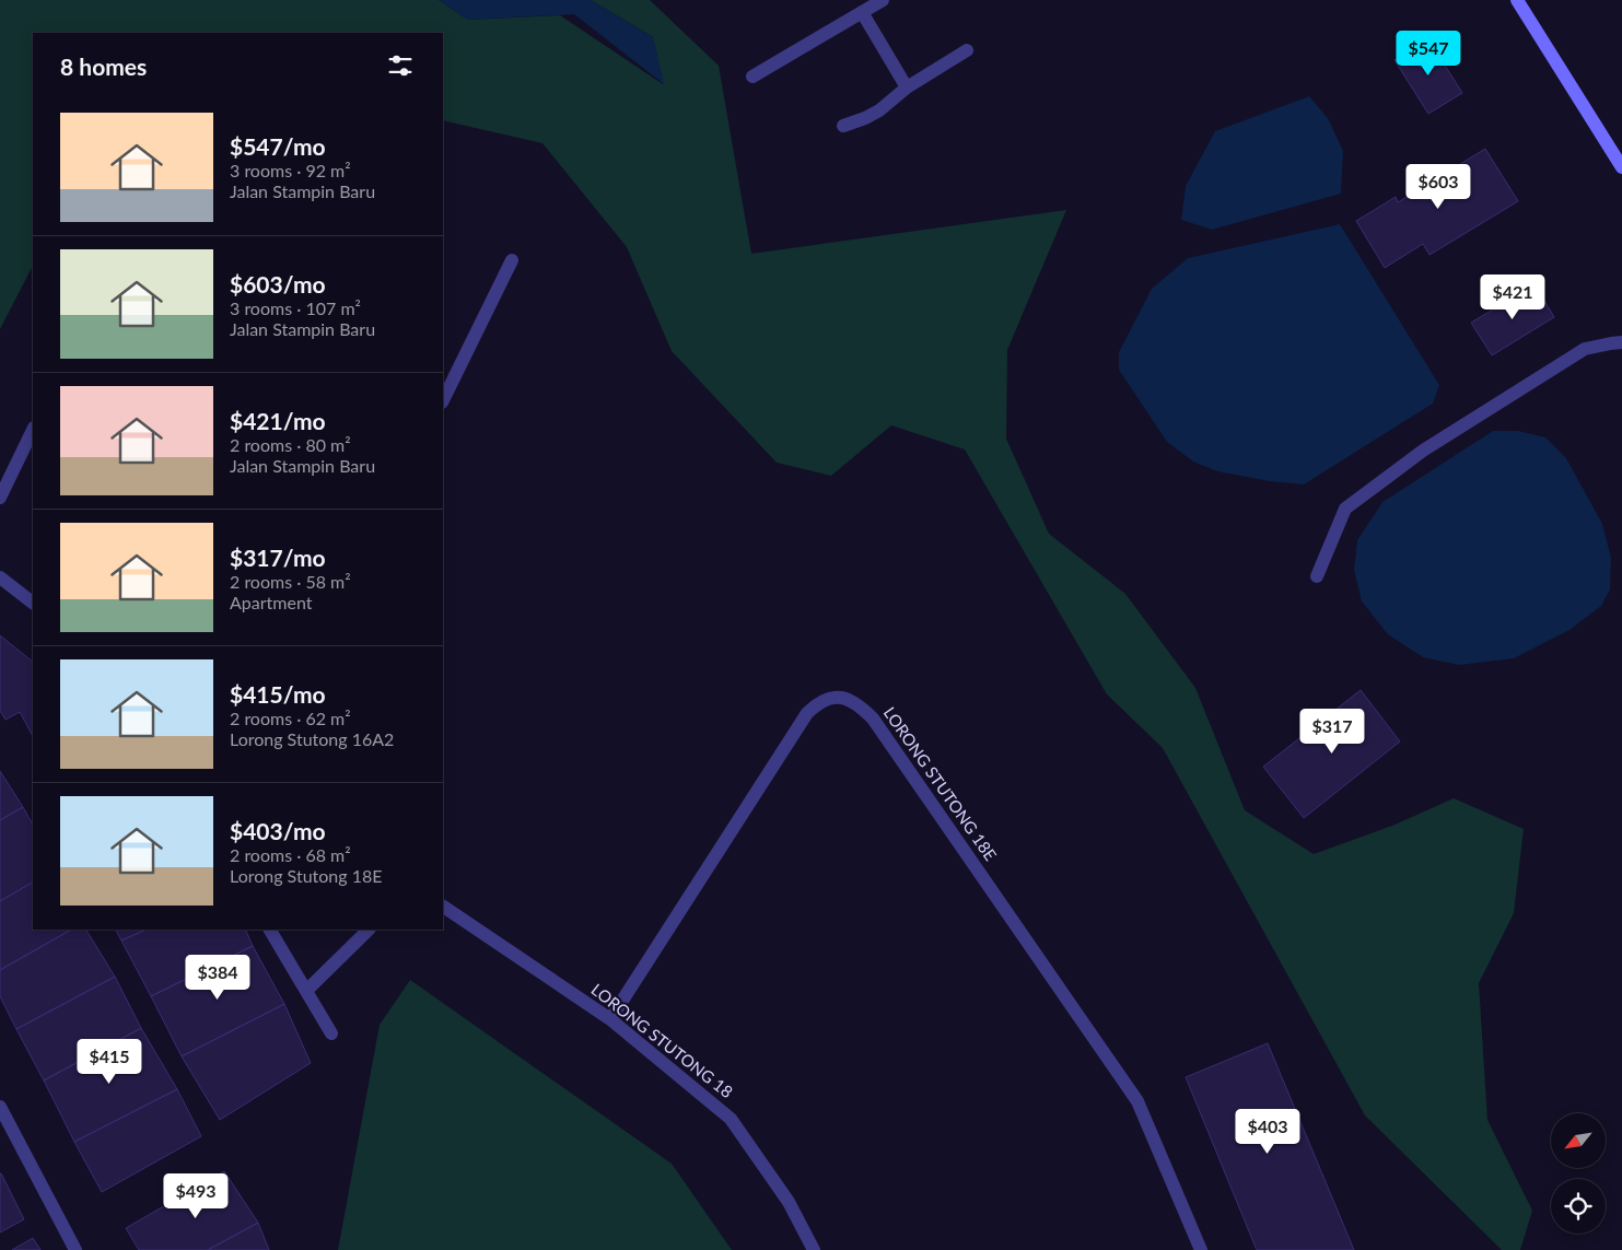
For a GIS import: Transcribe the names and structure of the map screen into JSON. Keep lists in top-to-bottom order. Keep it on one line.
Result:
{"streets":{"street":["LORONG STUTONG 18E","LORONG STUTONG 18"]},"crossings":[["LORONG STUTONG 18E","LORONG STUTONG 18"]],"north":"bottom left","page":{"price":["$547","$603","$421","$317","$384","$415","$403","$493"],"heading":"8 homes","list":[{"name":"$547/mo","note":"3 rooms · 92 m² · Jalan Stampin Baru"},{"name":"$603/mo","note":"3 rooms · 107 m² · Jalan Stampin Baru"},{"name":"$421/mo","note":"2 rooms · 80 m² · Jalan Stampin Baru"},{"name":"$317/mo","note":"2 rooms · 58 m² · Apartment"},{"name":"$415/mo","note":"2 rooms · 62 m² · Lorong Stutong 16A2"},{"name":"$403/mo","note":"2 rooms · 68 m² · Lorong Stutong 18E"}]}}
